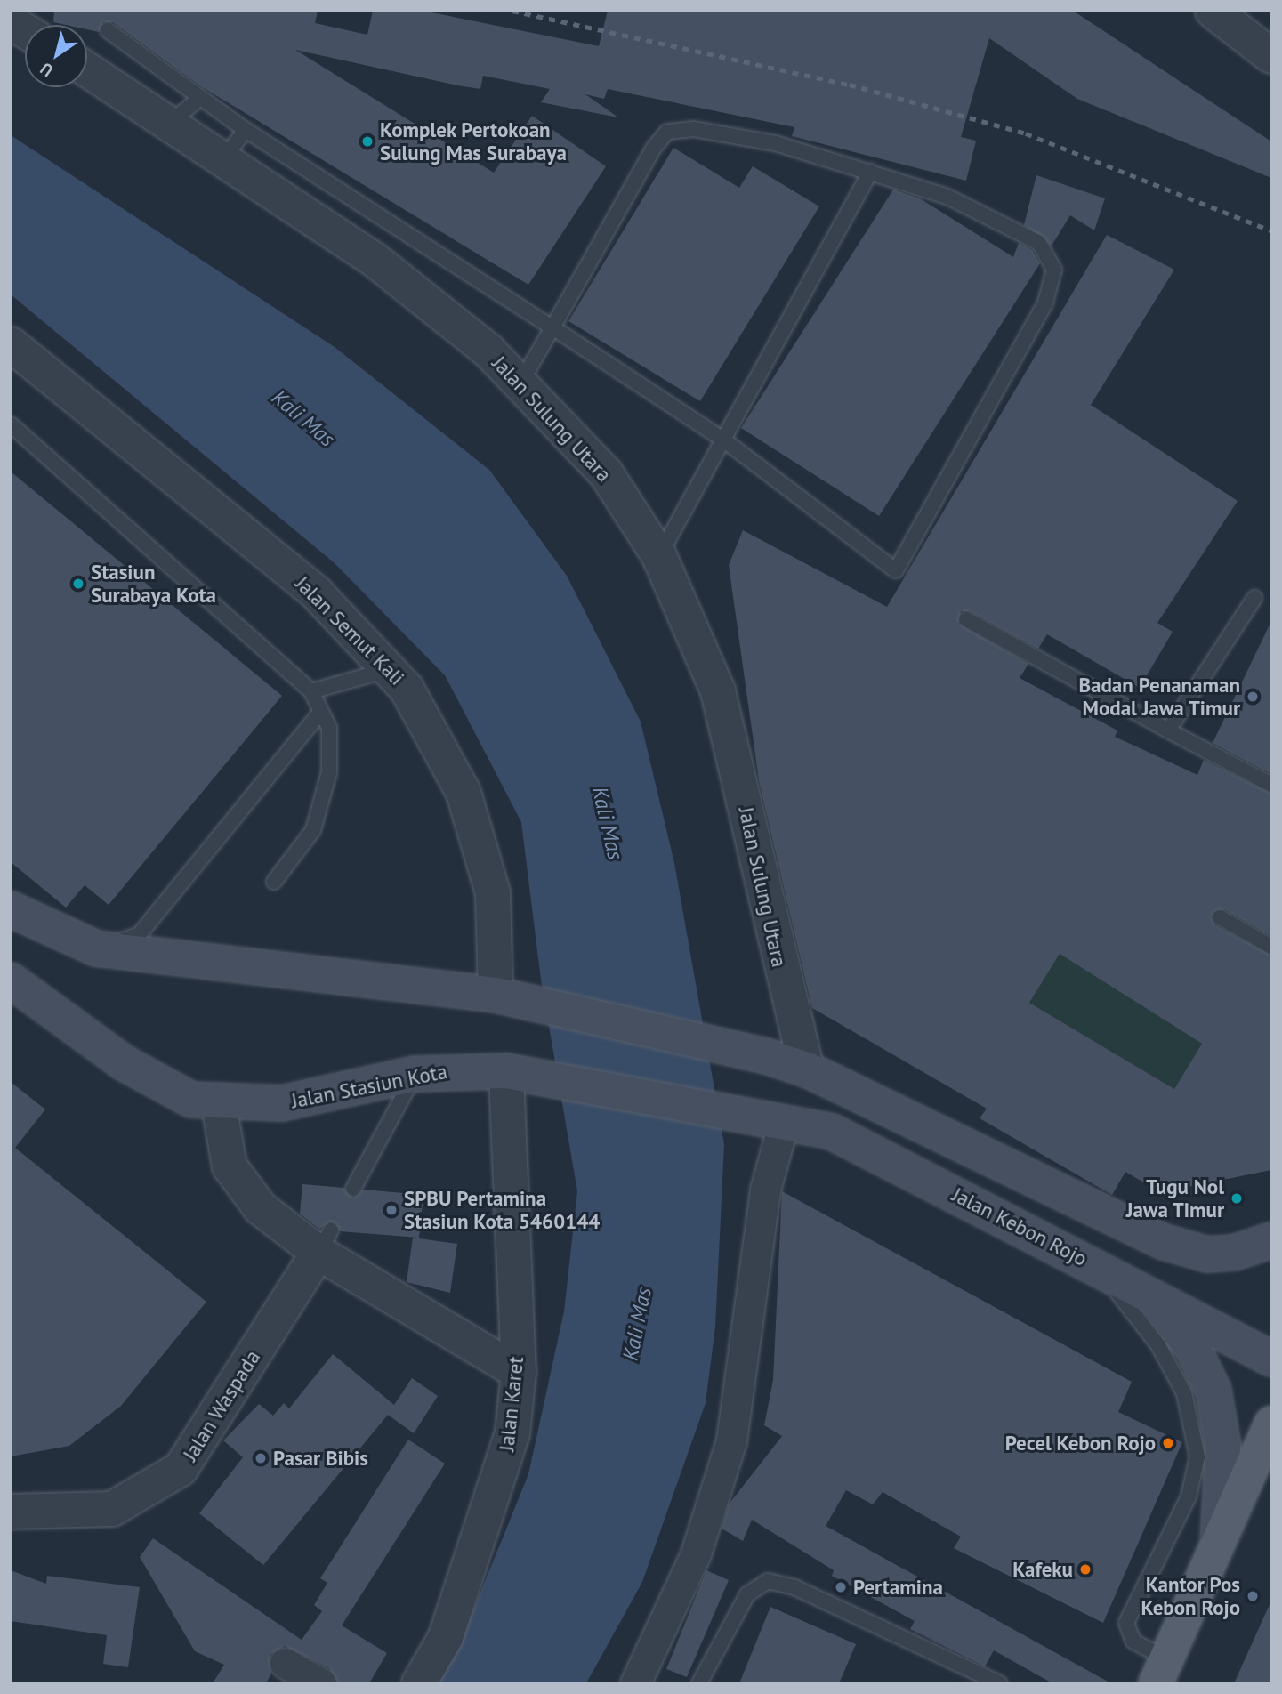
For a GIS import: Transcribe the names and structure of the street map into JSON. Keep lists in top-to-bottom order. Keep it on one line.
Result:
{"streets":{"main road":["Jalan Stasiun Kota","Jalan Kebon Rojo"],"street":["Jalan Sulung Utara","Jalan Semut Kali","Jalan Karet","Jalan Waspada"]},"crossings":[["Jalan Stasiun Kota","Jalan Kebon Rojo"],["Jalan Stasiun Kota","Jalan Karet"]],"water":["Kali Mas"],"places":["Komplek Pertokoan Sulung Mas Surabaya","Stasiun Surabaya Kota","Badan Penanaman Modal Jawa Timur","Tugu Nol Jawa Timur","SPBU Pertamina Stasiun Kota 5460144","Pecel Kebon Rojo","Pasar Bibis","Kafeku","Pertamina","Kantor Pos Kebon Rojo"],"north":"bottom left"}
